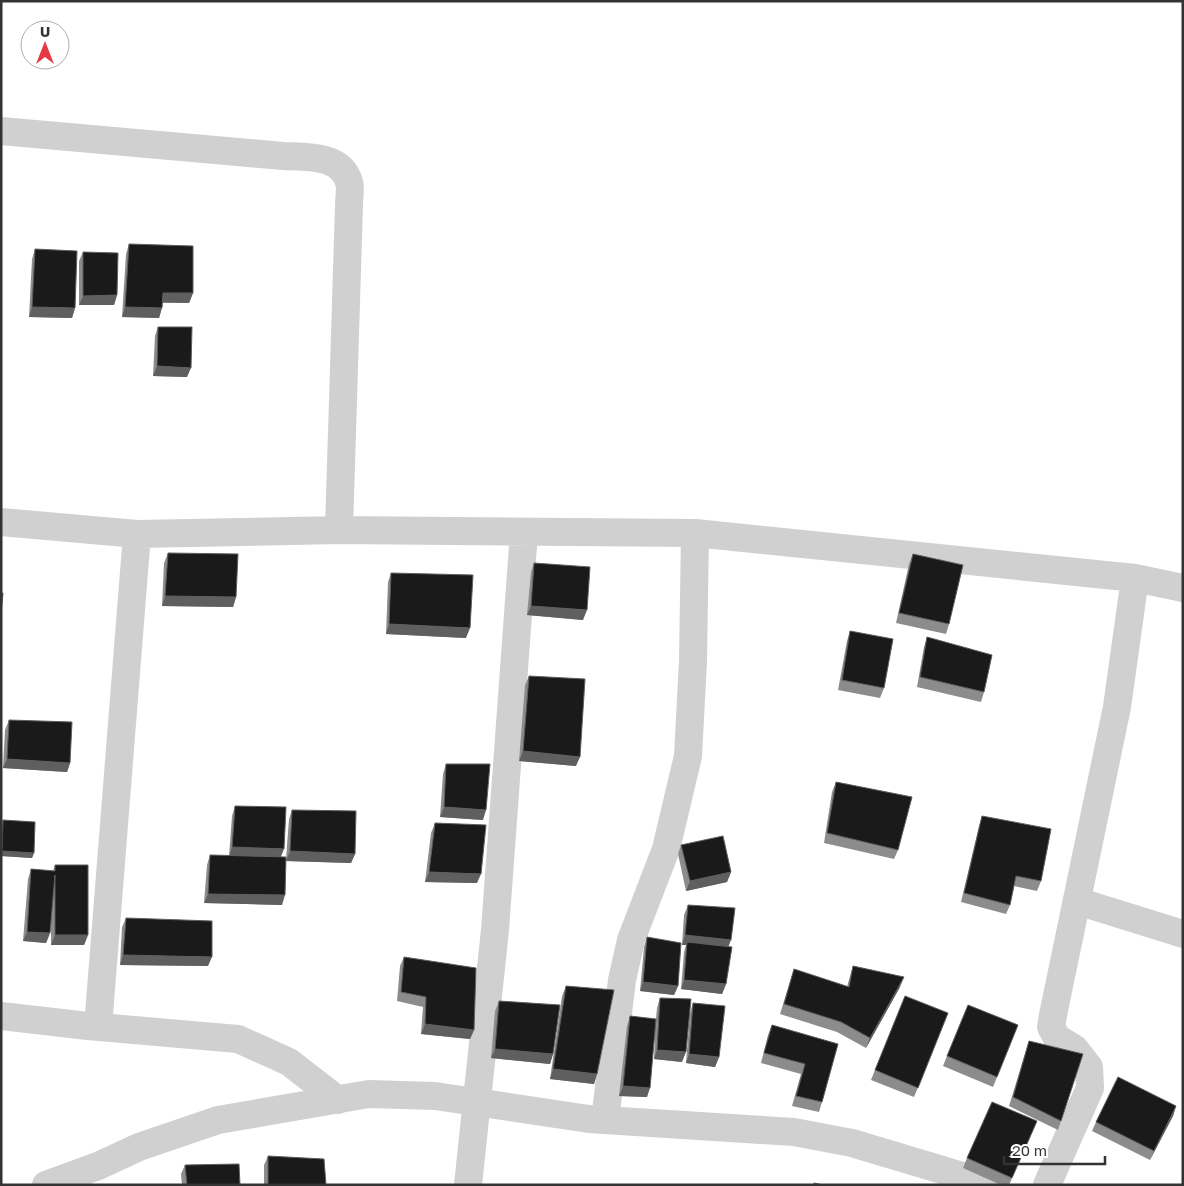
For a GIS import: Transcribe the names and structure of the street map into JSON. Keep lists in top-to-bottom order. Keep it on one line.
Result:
{"scale_bar":"20 m","north":"top"}
